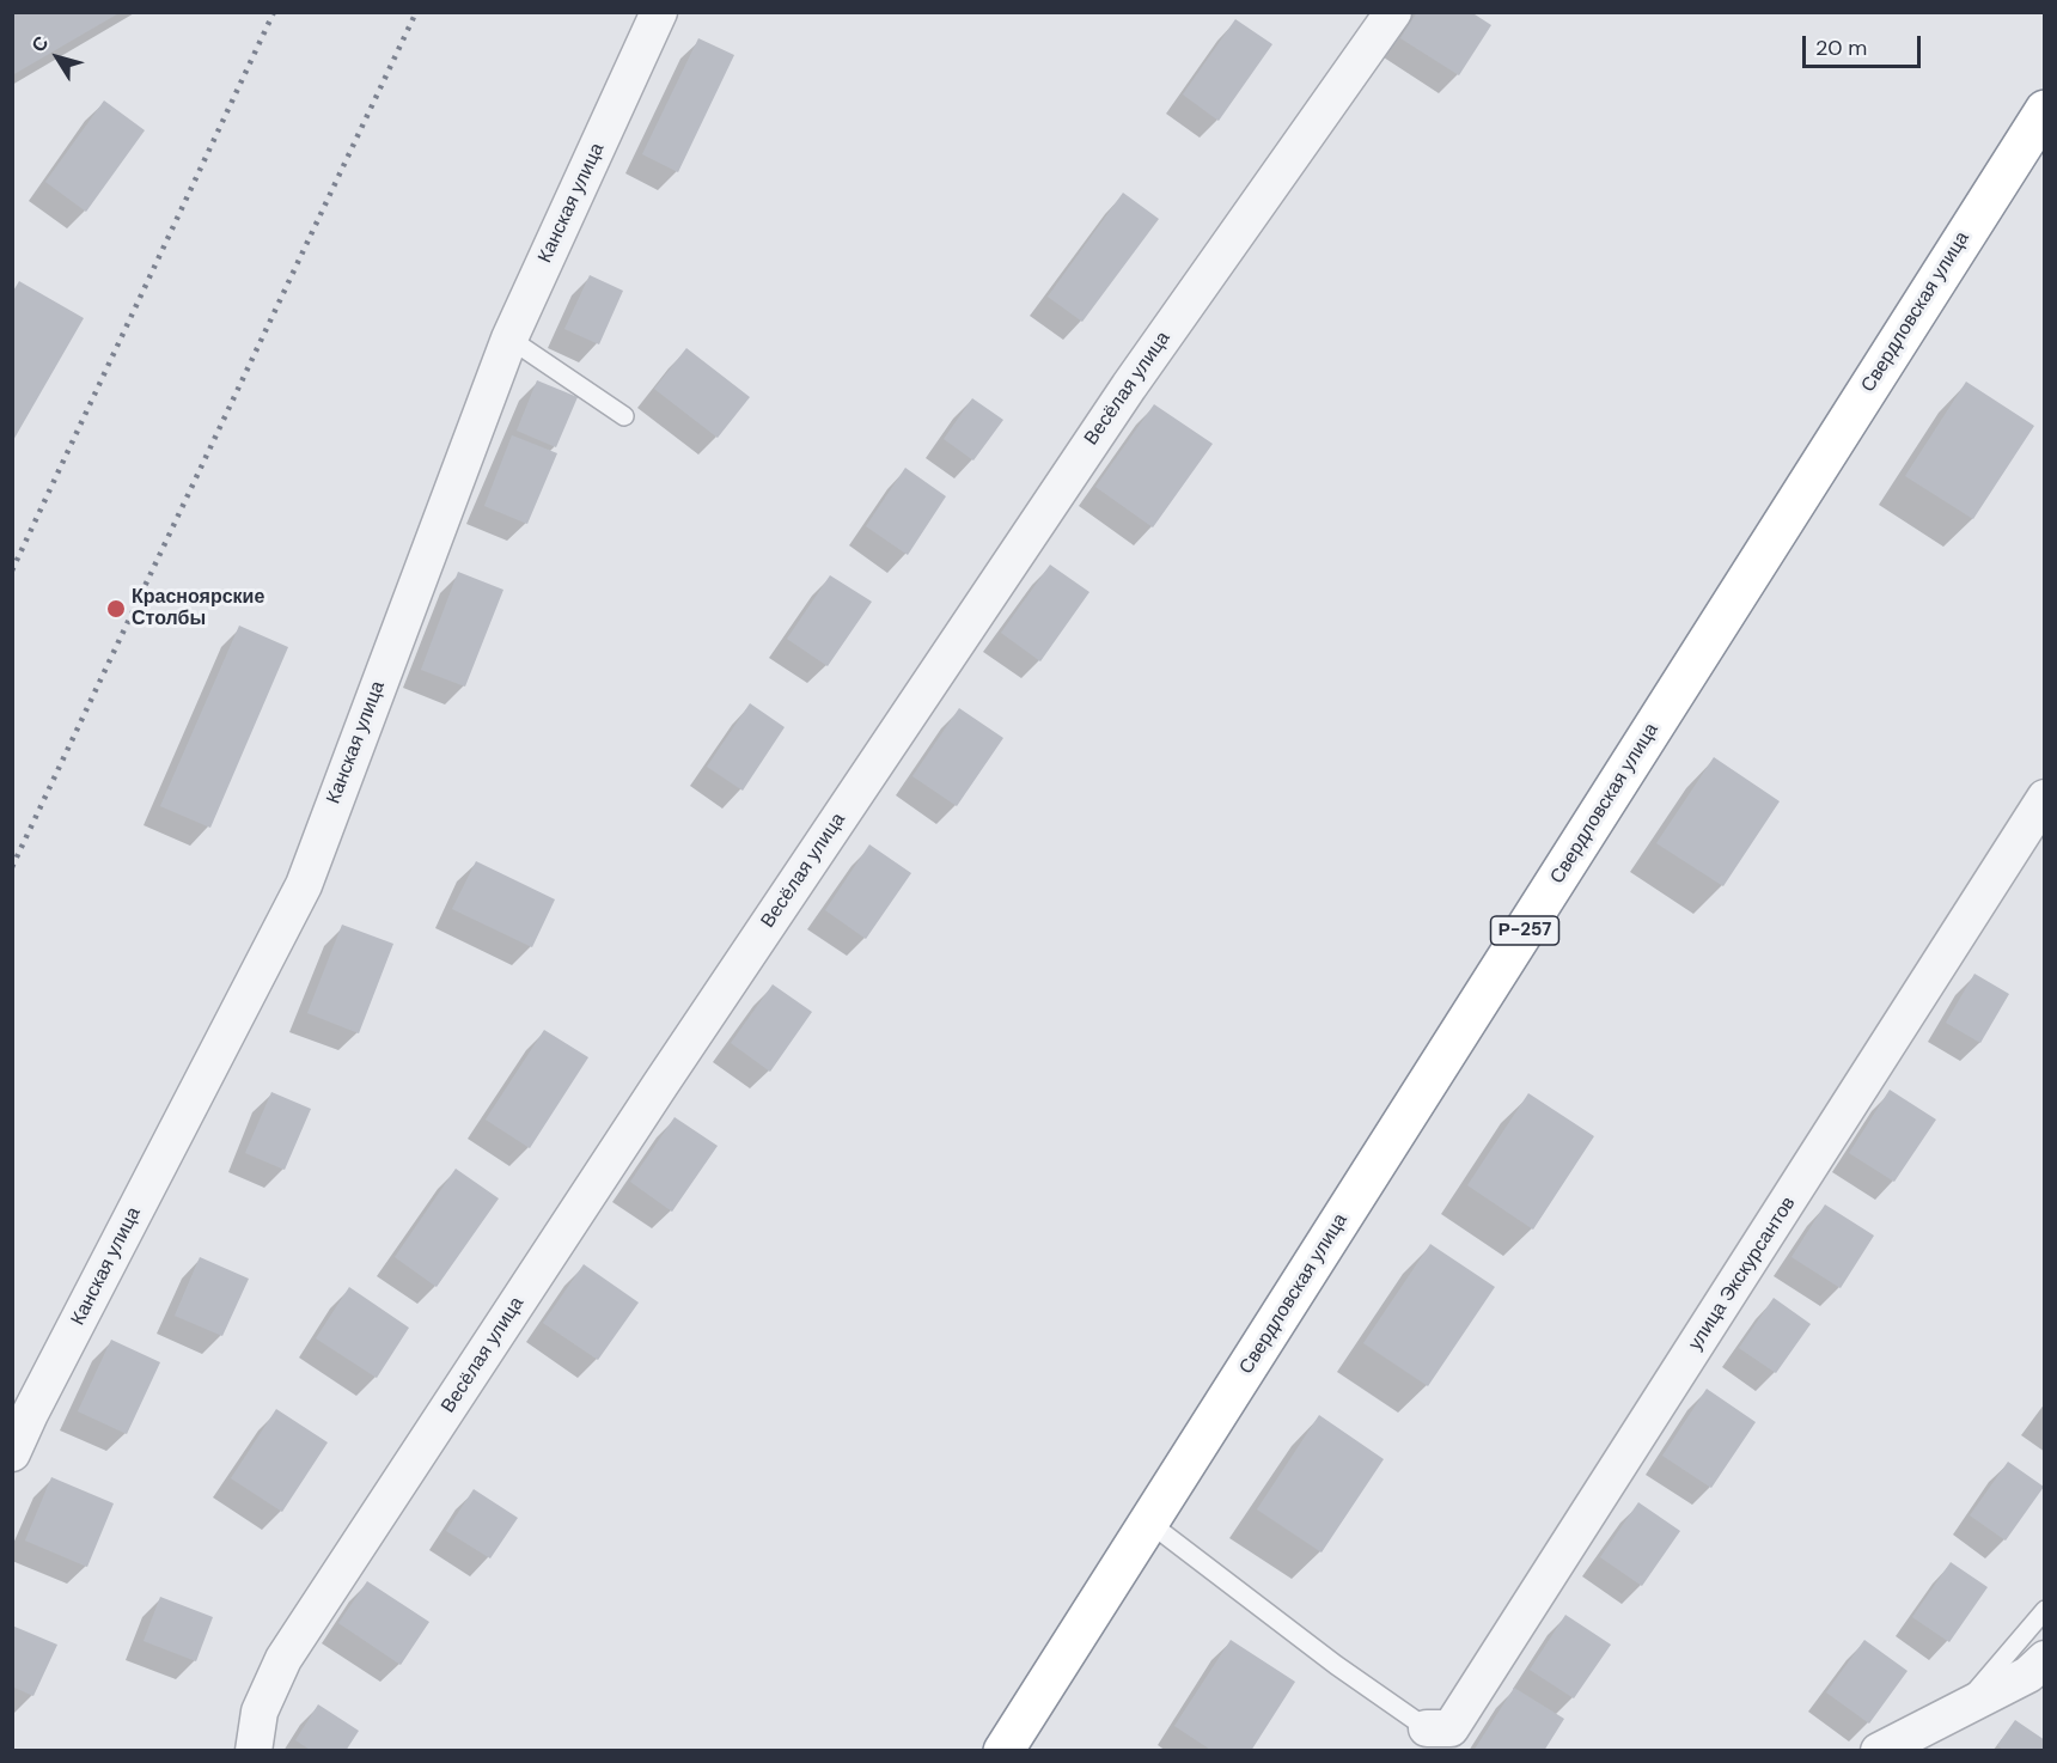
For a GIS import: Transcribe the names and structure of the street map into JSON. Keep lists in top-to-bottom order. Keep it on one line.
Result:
{"streets":{"highway":["Свердловская улица","Р-257"],"street":["Канская улица","Весёлая улица","улица Экскурсантов"]},"places":["Красноярские Столбы"],"scale_bar":"20 m","north":"top left"}
